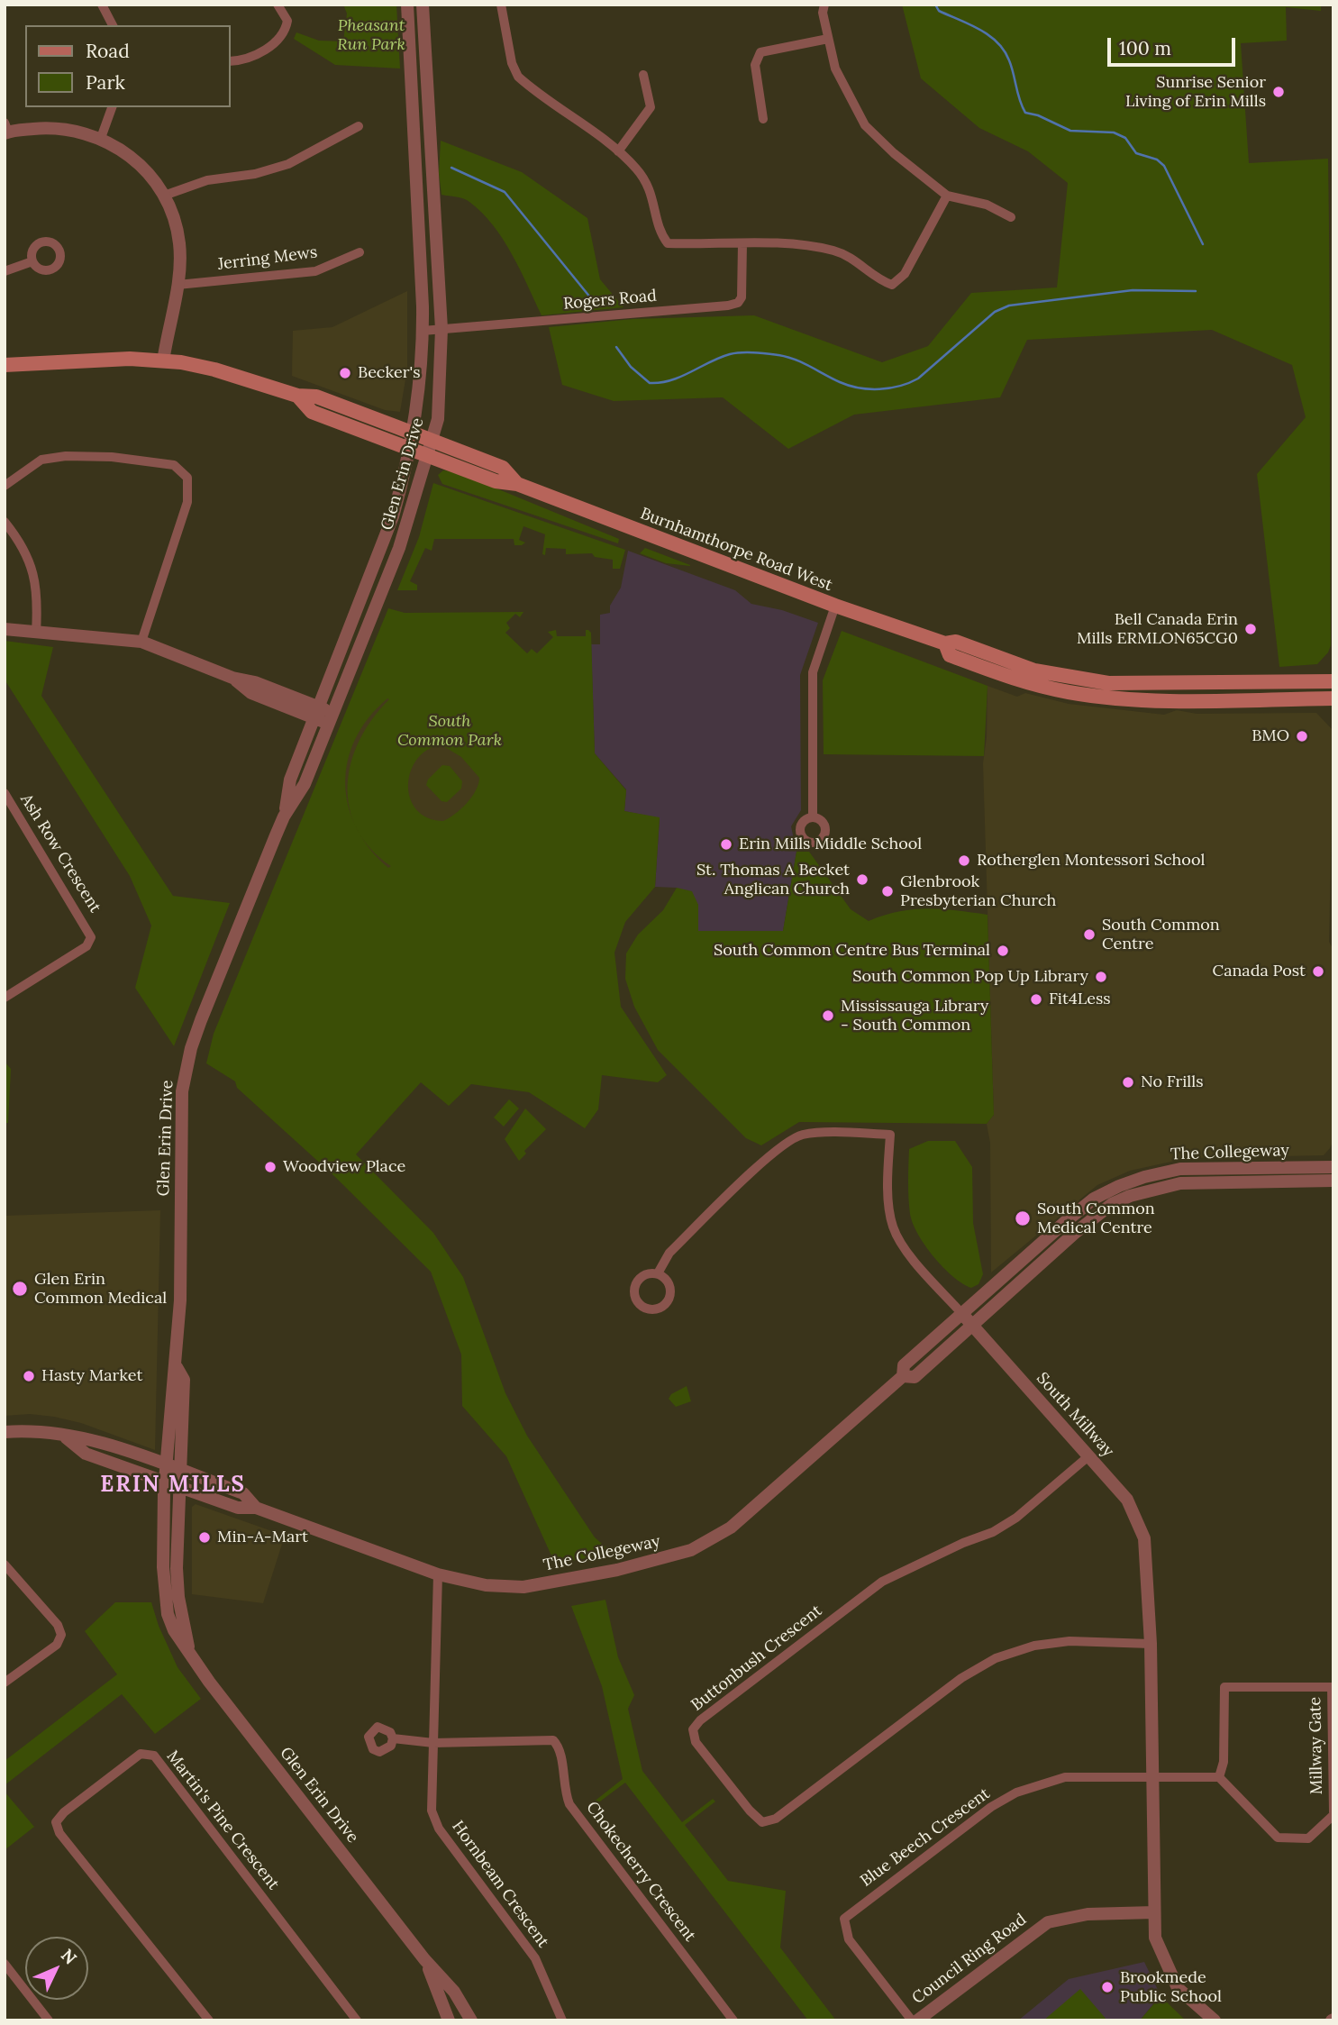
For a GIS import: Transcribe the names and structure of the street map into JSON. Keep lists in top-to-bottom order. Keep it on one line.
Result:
{"streets":{"main road":["Burnhamthorpe Road West"],"street":["Jerring Mews","Rogers Road","Glen Erin Drive","Ash Row Crescent","The Collegeway","South Millway","Buttonbush Crescent","Millway Gate","Martin's Pine Crescent","Blue Beech Crescent","Chokecherry Crescent","Hornbeam Crescent","Council Ring Road"]},"crossings":[["Rogers Road","Glen Erin Drive"],["Glen Erin Drive","Burnhamthorpe Road West"],["Glen Erin Drive","The Collegeway"],["The Collegeway","South Millway"],["The Collegeway","Hornbeam Crescent"],["South Millway","Buttonbush Crescent"],["South Millway","Blue Beech Crescent"],["South Millway","Council Ring Road"],["Chokecherry Crescent","Hornbeam Crescent"]],"districts":["ERIN MILLS"],"parks":["Pheasant Run Park","South Common Park"],"places":["Sunrise Senior Living of Erin Mills","Becker's","Bell Canada Erin Mills ERMLON65CG0","BMO","Erin Mills Middle School","Rotherglen Montessori School","St. Thomas A Becket Anglican Church","Glenbrook Presbyterian Church","South Common Centre","South Common Centre Bus Terminal","Canada Post","South Common Pop Up Library","Fit4Less","Mississauga Library - South Common","No Frills","Woodview Place","South Common Medical Centre","Glen Erin Common Medical","Hasty Market","Min-A-Mart","Brookmede Public School"],"legend":["Road","Park"],"scale_bar":"100 m","north":"top right"}
